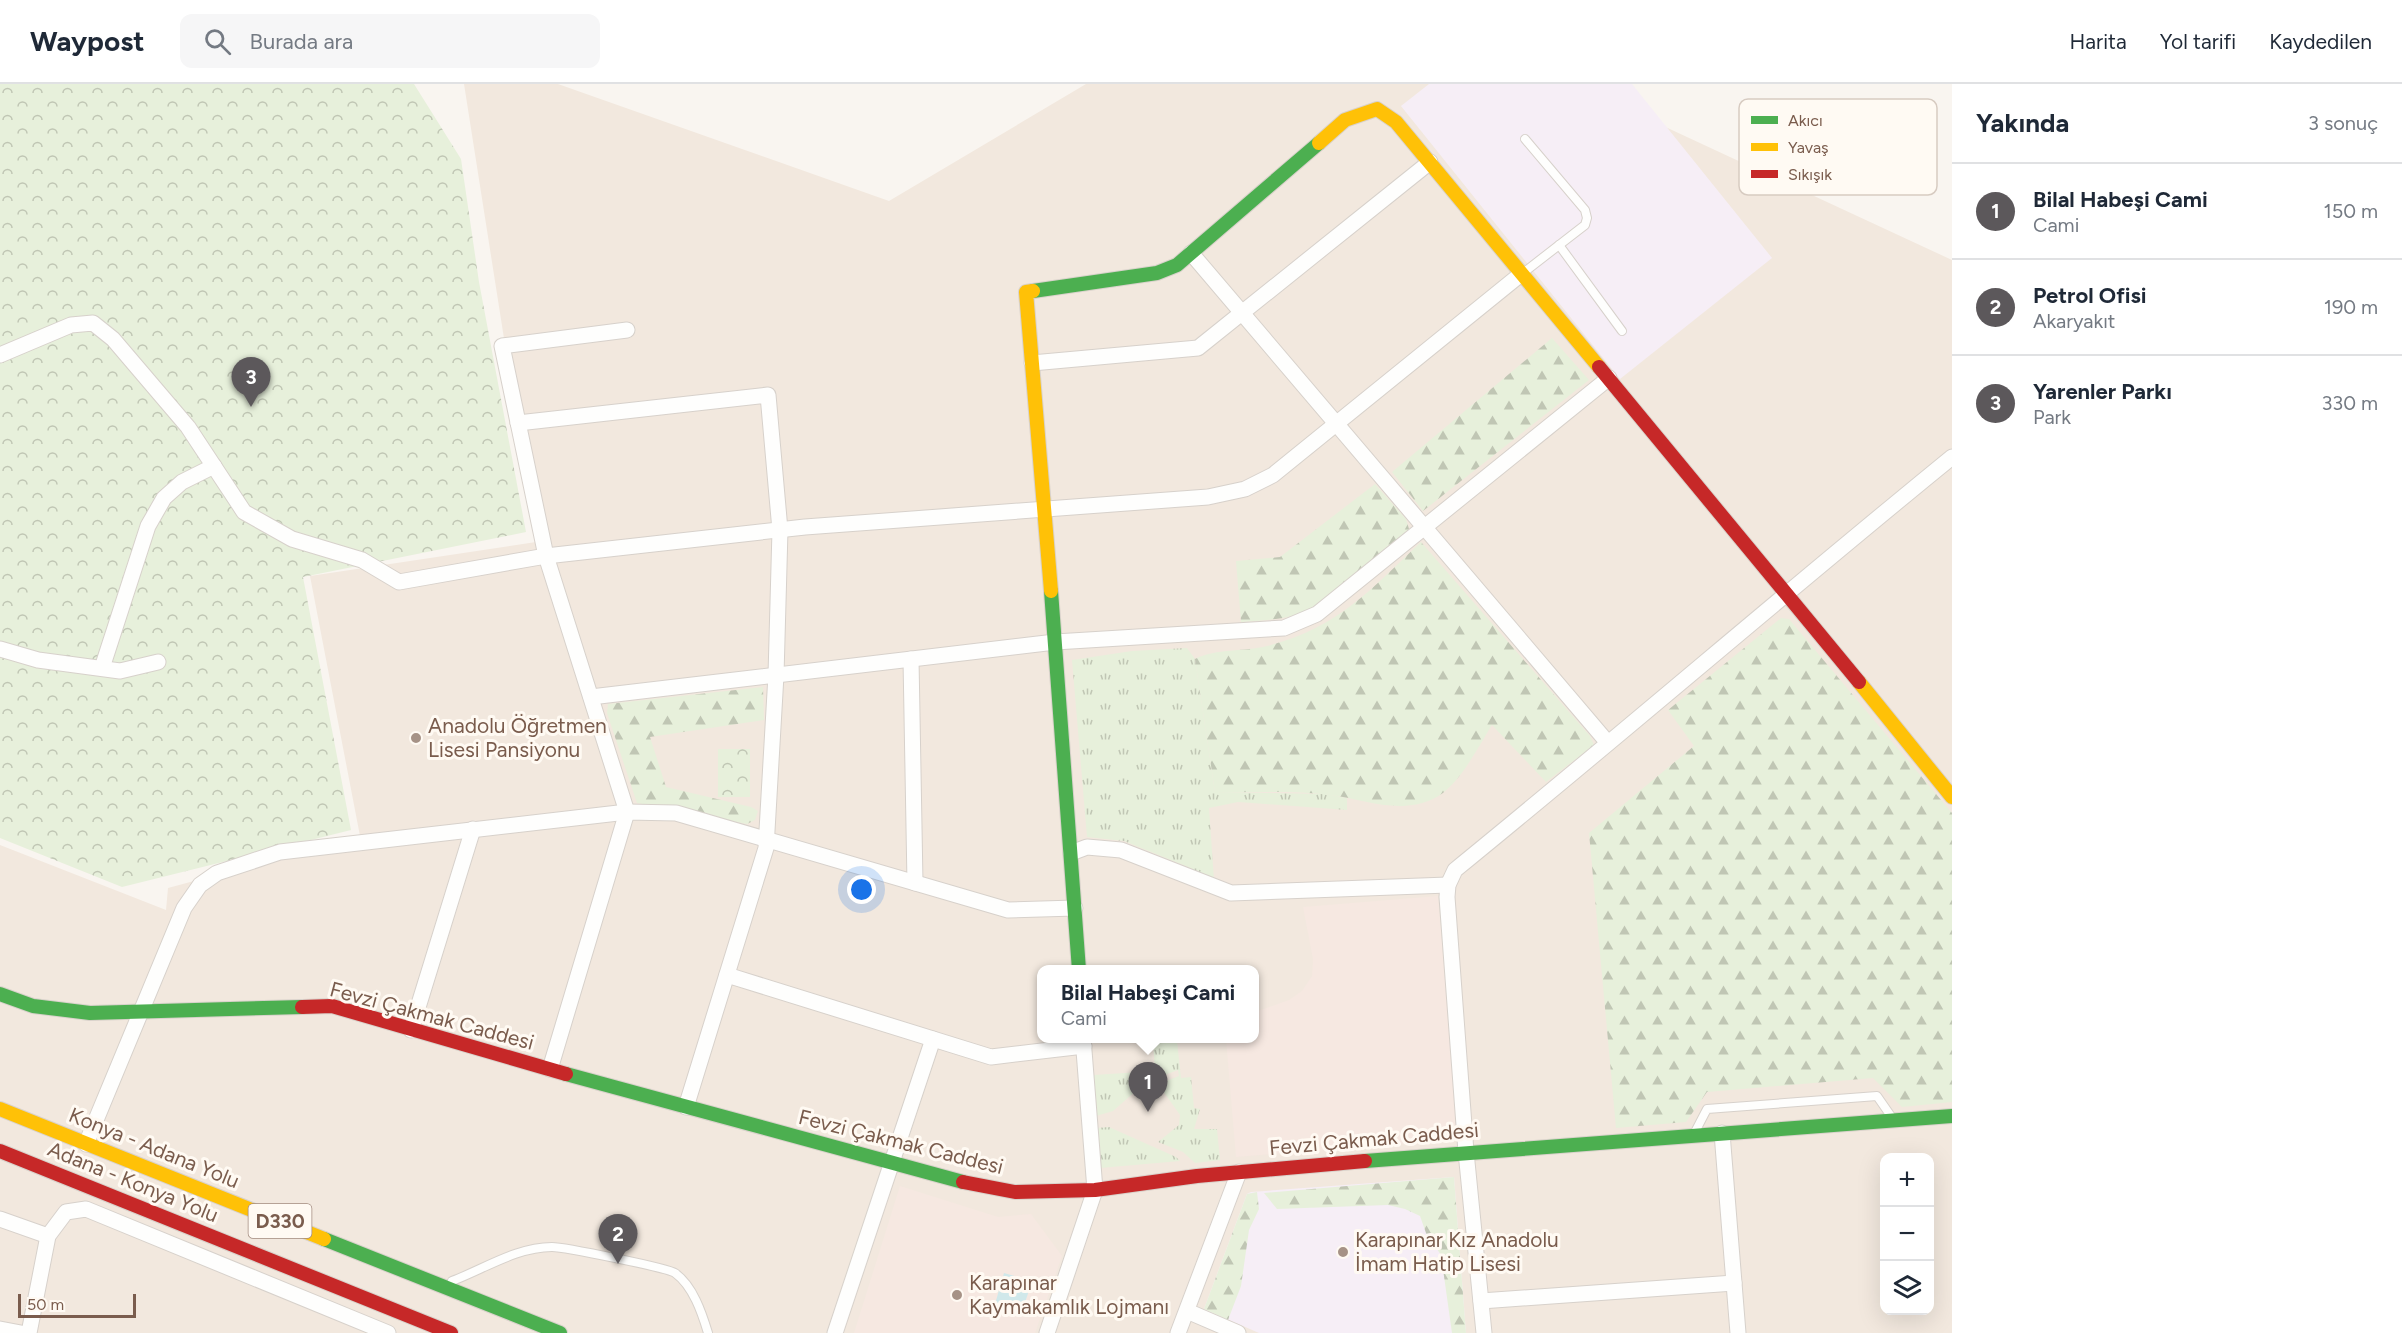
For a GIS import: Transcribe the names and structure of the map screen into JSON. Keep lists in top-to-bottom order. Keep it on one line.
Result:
{"streets":{"main road":["Fevzi Çakmak Caddesi","Konya - Adana Yolu","Adana - Konya Yolu","D330"]},"places":["Anadolu Öğretmen Lisesi Pansiyonu","Karapınar Kız Anadolu İmam Hatip Lisesi","Karapınar Kaymakamlık Lojmanı"],"legend":["Akıcı","Yavaş","Sıkışık"],"scale_bar":"50 m","page":{"header":"Waypost","search":"Burada ara","nav":["Harita","Yol tarifi","Kaydedilen"],"heading":["Yakında","3 sonuç"],"list":[{"mark":"1","name":"Bilal Habeşi Cami","note":"Cami","value":"150 m"},{"mark":"2","name":"Petrol Ofisi","note":"Akaryakıt","value":"190 m"},{"mark":"3","name":"Yarenler Parkı","note":"Park","value":"330 m"}],"pins":["3","1","2"],"popup":["Bilal Habeşi Cami","Cami"],"map_buttons":["+","−"],"scale":"50 m"}}
